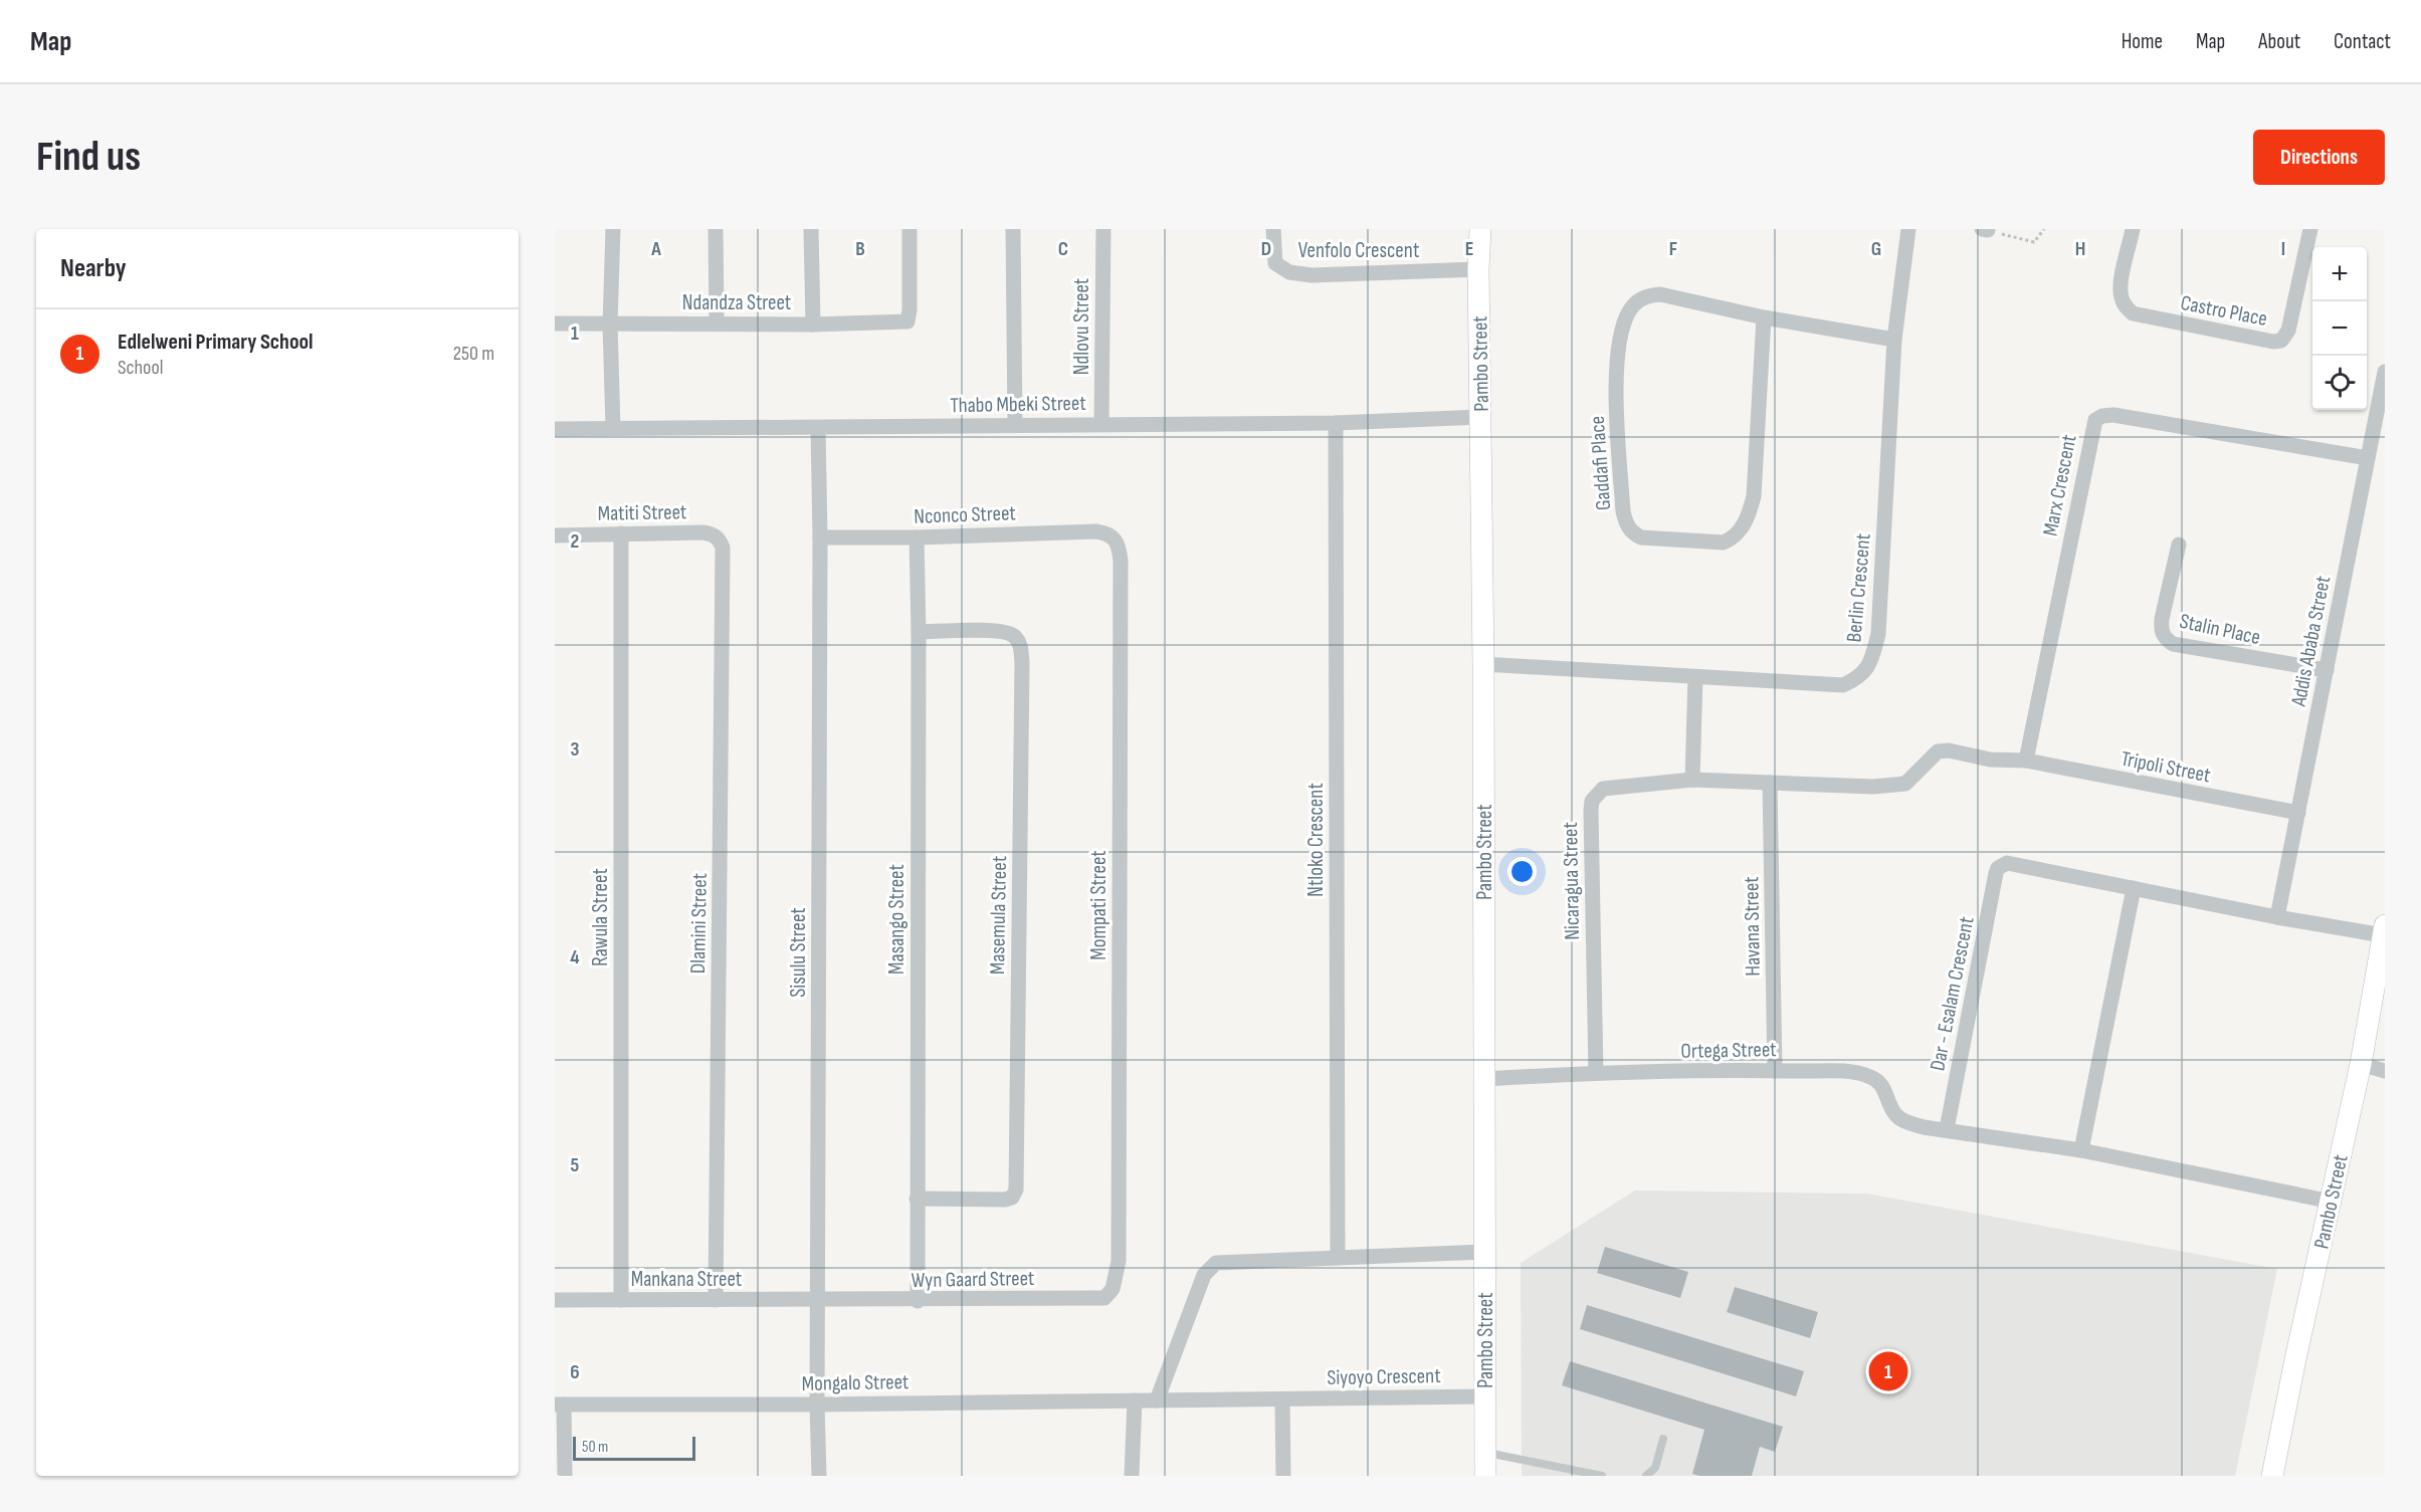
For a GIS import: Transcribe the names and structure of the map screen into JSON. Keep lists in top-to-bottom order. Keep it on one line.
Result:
{"streets":{"street":["Venfolo Crescent","Ndandza Street","Castro Place","Ndlovu Street","Pambo Street","Thabo Mbeki Street","Gaddafi Place","Marx Crescent","Matiti Street","Nconco Street","Berlin Crescent","Stalin Place","Addis Ababa Street","Tripoli Street","Ntloko Crescent","Nicaragua Street","Mompati Street","Masemula Street","Rawula Street","Masango Street","Dlamini Street","Havana Street","Sisulu Street","Dar - Esalam Crescent","Ortega Street","Mankana Street","Wyn Gaard Street","Siyoyo Crescent","Mongalo Street"]},"crossings":[["Venfolo Crescent","Pambo Street"],["Ndlovu Street","Thabo Mbeki Street"],["Pambo Street","Thabo Mbeki Street"],["Pambo Street","Berlin Crescent"],["Pambo Street","Dar - Esalam Crescent"],["Pambo Street","Ortega Street"],["Pambo Street","Siyoyo Crescent"],["Thabo Mbeki Street","Ntloko Crescent"],["Thabo Mbeki Street","Sisulu Street"],["Gaddafi Place","Berlin Crescent"],["Marx Crescent","Addis Ababa Street"],["Marx Crescent","Tripoli Street"],["Matiti Street","Rawula Street"],["Matiti Street","Dlamini Street"],["Nconco Street","Mompati Street"],["Nconco Street","Masango Street"],["Nconco Street","Sisulu Street"],["Stalin Place","Addis Ababa Street"],["Addis Ababa Street","Tripoli Street"],["Addis Ababa Street","Dar - Esalam Crescent"],["Tripoli Street","Nicaragua Street"],["Tripoli Street","Havana Street"],["Nicaragua Street","Havana Street"],["Nicaragua Street","Ortega Street"],["Mompati Street","Wyn Gaard Street"],["Masemula Street","Masango Street"],["Rawula Street","Mankana Street"],["Masango Street","Wyn Gaard Street"],["Dlamini Street","Mankana Street"],["Havana Street","Ortega Street"],["Sisulu Street","Mankana Street"],["Sisulu Street","Wyn Gaard Street"],["Sisulu Street","Mongalo Street"],["Dar - Esalam Crescent","Ortega Street"],["Mankana Street","Wyn Gaard Street"],["Siyoyo Crescent","Mongalo Street"]],"scale_bar":"50 m","page":{"header":"Map","nav":["Home","Map","About","Contact"],"buttons":"Directions","title":"Find us","heading":"Nearby","map_buttons":["+","−"],"list":[{"mark":"1","name":"Edlelweni Primary School","note":"School","value":"250 m"}],"pins":"1","scale":"50 m"},"grid":{"columns":["A","B","C","D","E","F","G","H","I"],"rows":["1","2","3","4","5","6"]}}
